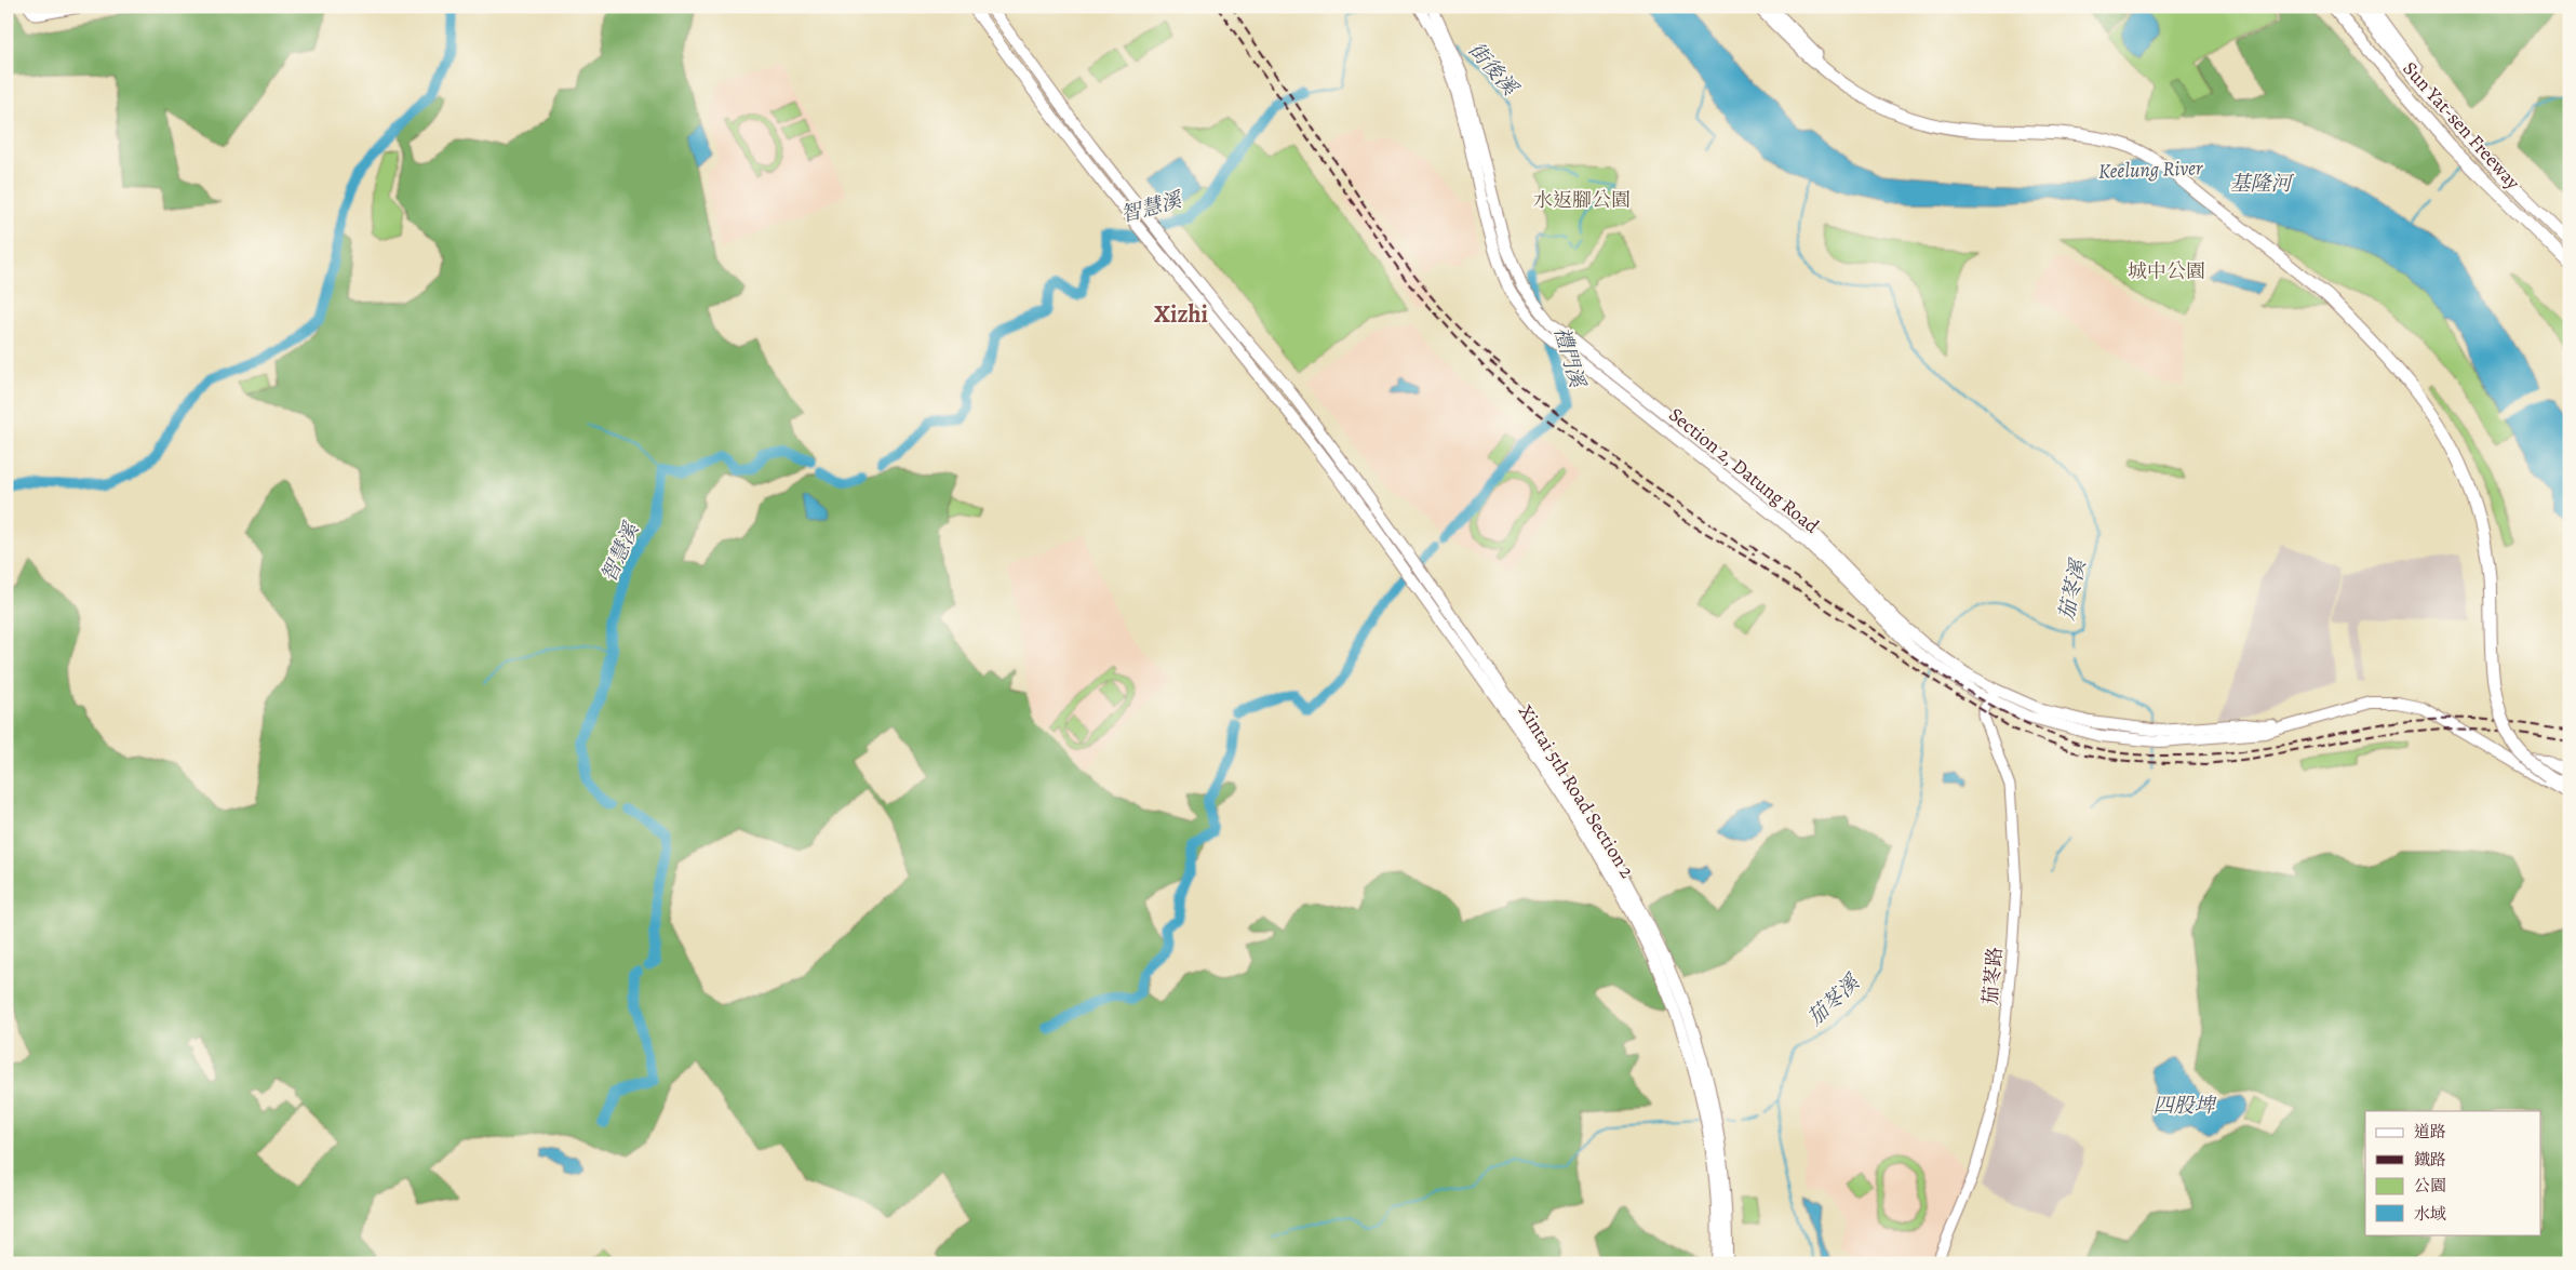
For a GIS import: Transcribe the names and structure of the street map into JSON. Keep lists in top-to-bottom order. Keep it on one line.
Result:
{"streets":{"highway":["Sun Yat-sen Freeway"],"main road":["Section 2, Datung Road","Xintai 5th Road Section 2"],"street":["茄苳路"]},"crossings":[["Section 2, Datung Road","茄苳路"]],"districts":["Xizhi"],"water":["街後溪","Keelung River","基隆河","智慧溪","禮門溪","茄苳溪","四股埤"],"parks":["水返腳公園","城中公園"],"legend":["道路","鐵路","公園","水域"]}
